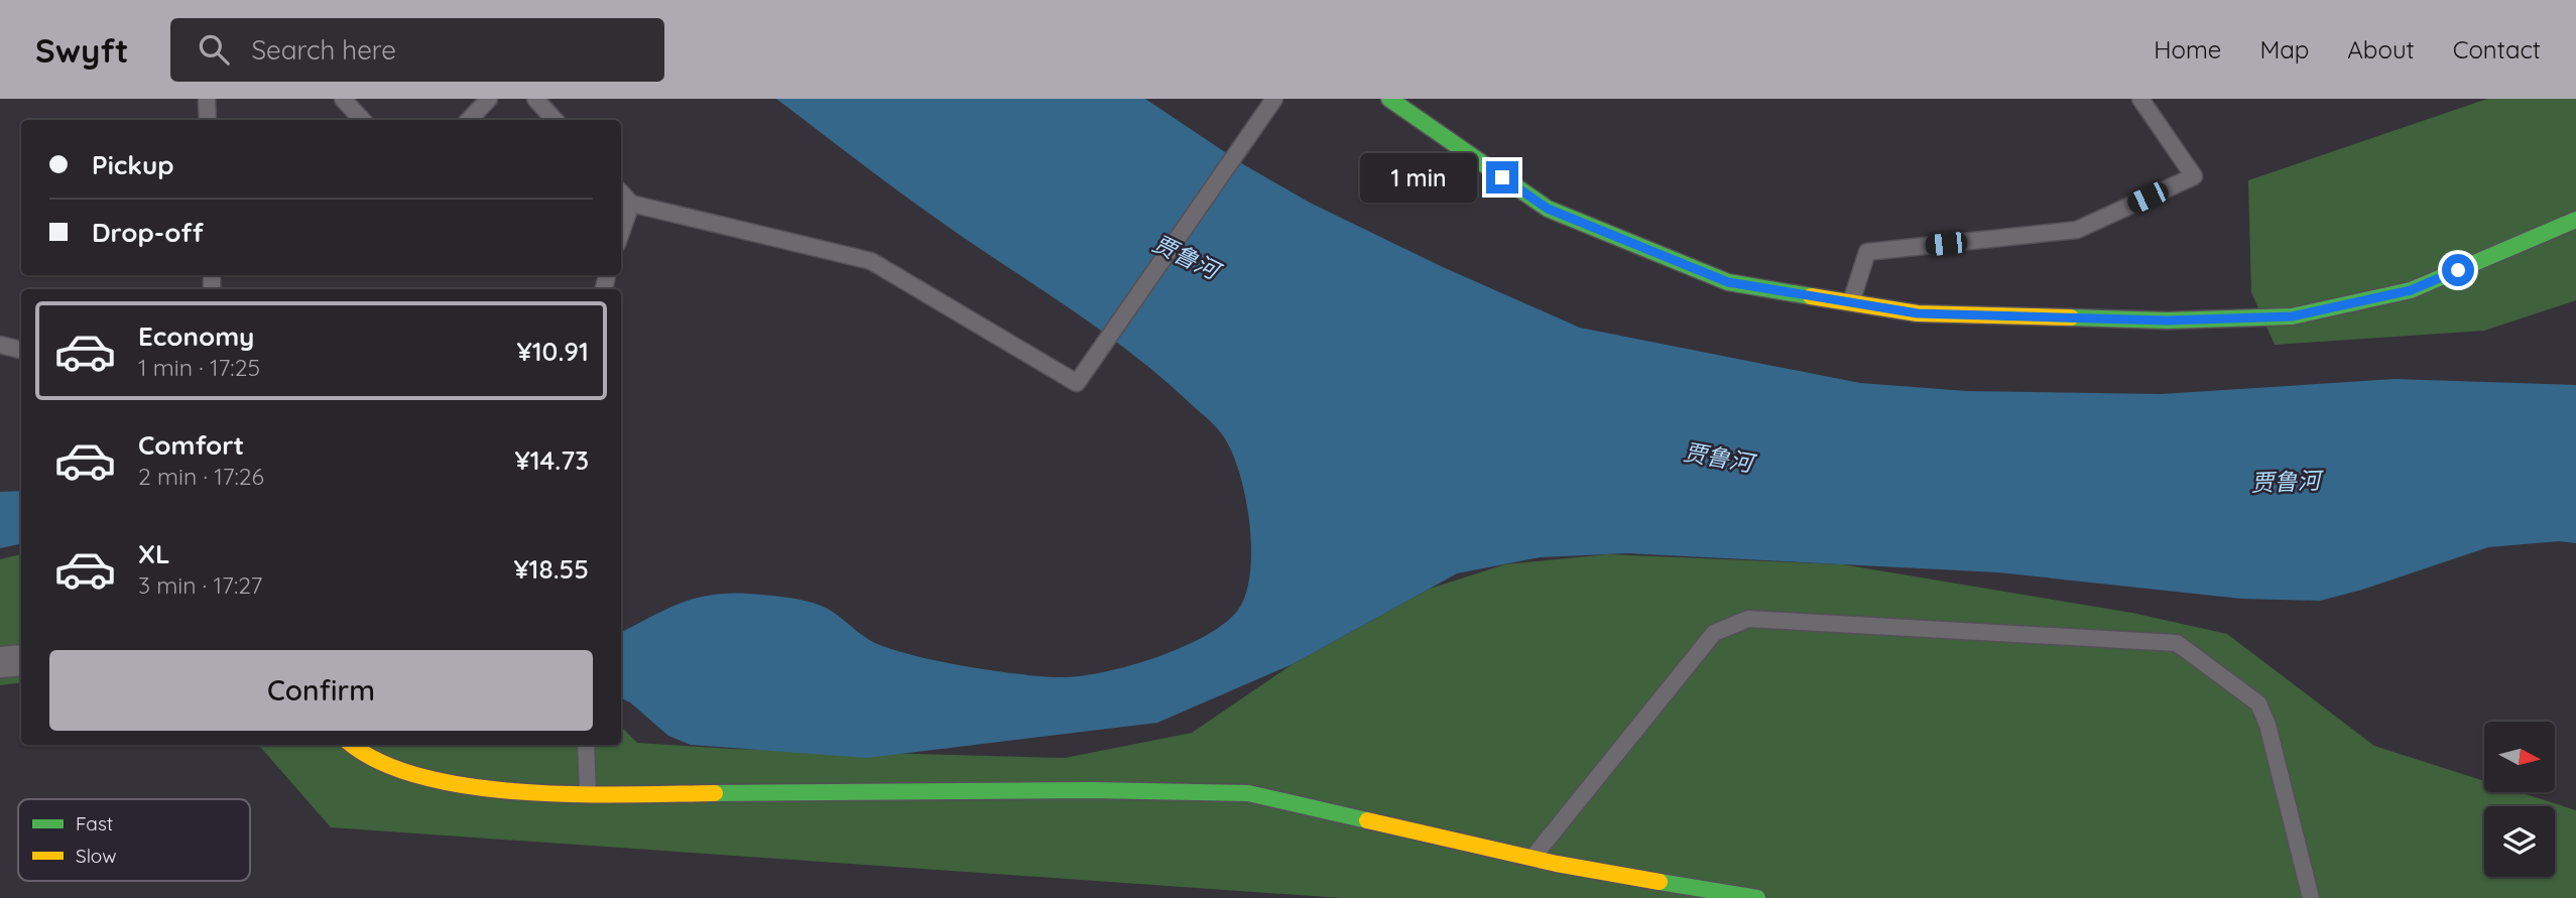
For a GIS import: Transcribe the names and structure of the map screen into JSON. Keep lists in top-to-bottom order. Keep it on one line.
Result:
{"water":["贾鲁河"],"legend":["Fast","Slow"],"north":"right","page":{"header":"Swyft","search":"Search here","nav":["Home","Map","About","Contact"],"banner":["Pickup","Drop-off"],"bubble":"1 min","list":[{"name":"Economy","note":"1 min · 17:25","value":"¥10.91"},{"name":"Comfort","note":"2 min · 17:26","value":"¥14.73"},{"name":"XL","note":"3 min · 17:27","value":"¥18.55"}],"buttons":"Confirm"}}
